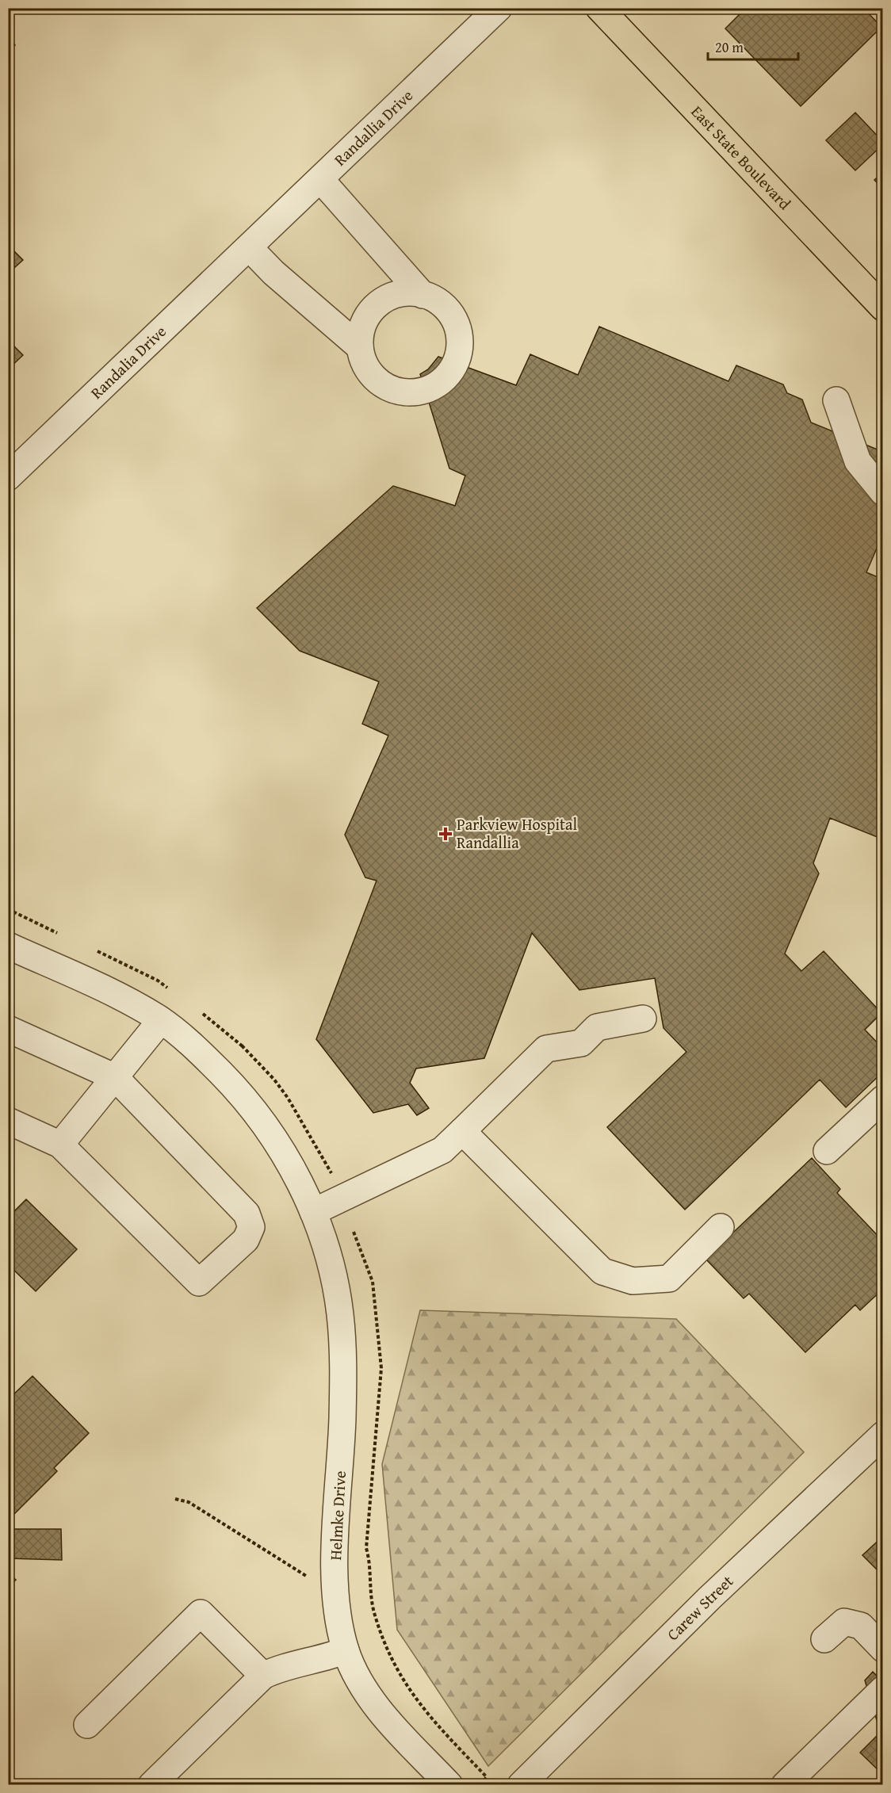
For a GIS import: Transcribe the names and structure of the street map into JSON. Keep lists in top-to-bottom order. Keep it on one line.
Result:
{"streets":{"main road":["East State Boulevard"],"street":["Randallia Drive","Randalia Drive","Helmke Drive","Carew Street"]},"crossings":[["Randallia Drive","Randalia Drive"]],"places":{"health":["Parkview Hospital Randallia"]},"scale_bar":"20 m"}
